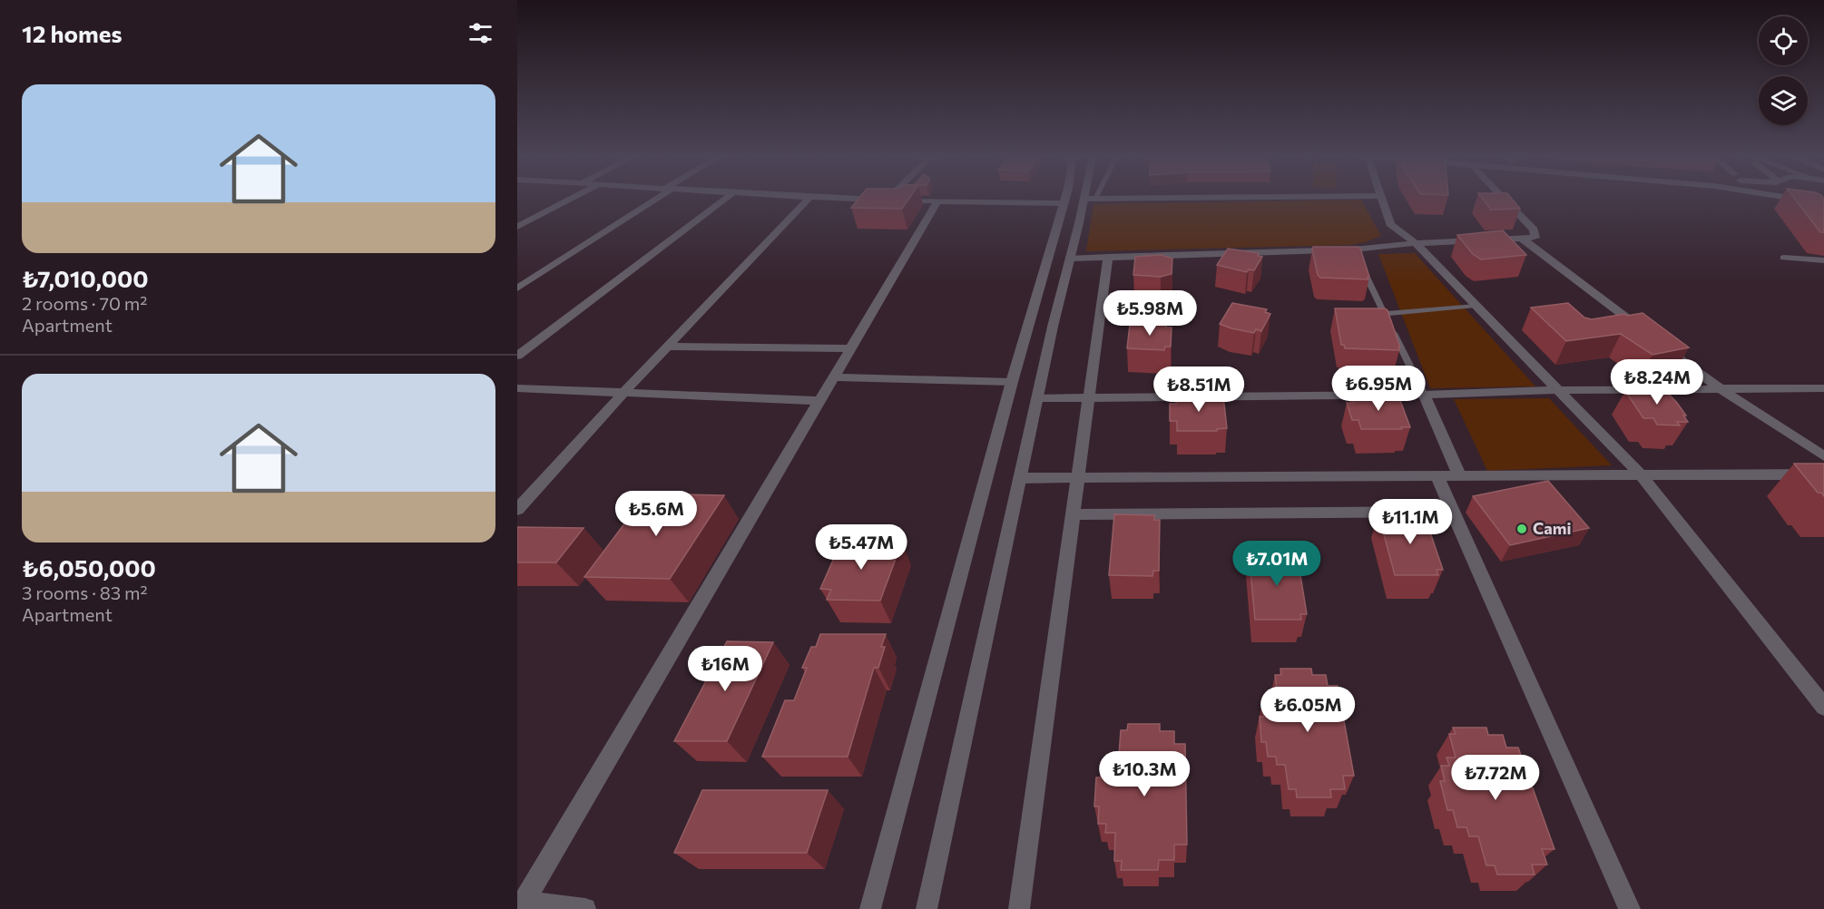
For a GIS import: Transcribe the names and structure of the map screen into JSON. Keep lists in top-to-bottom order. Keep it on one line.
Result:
{"places":["Cami"],"page":{"heading":"12 homes","list":[{"name":"₺7,010,000","note":"2 rooms · 70 m² · Apartment"},{"name":"₺6,050,000","note":"3 rooms · 83 m² · Apartment"}],"price":["₺5.98M","₺8.24M","₺6.95M","₺8.51M","₺5.6M","₺11.1M","₺5.47M","₺7.01M","₺16M","₺6.05M","₺10.3M","₺7.72M"]}}
